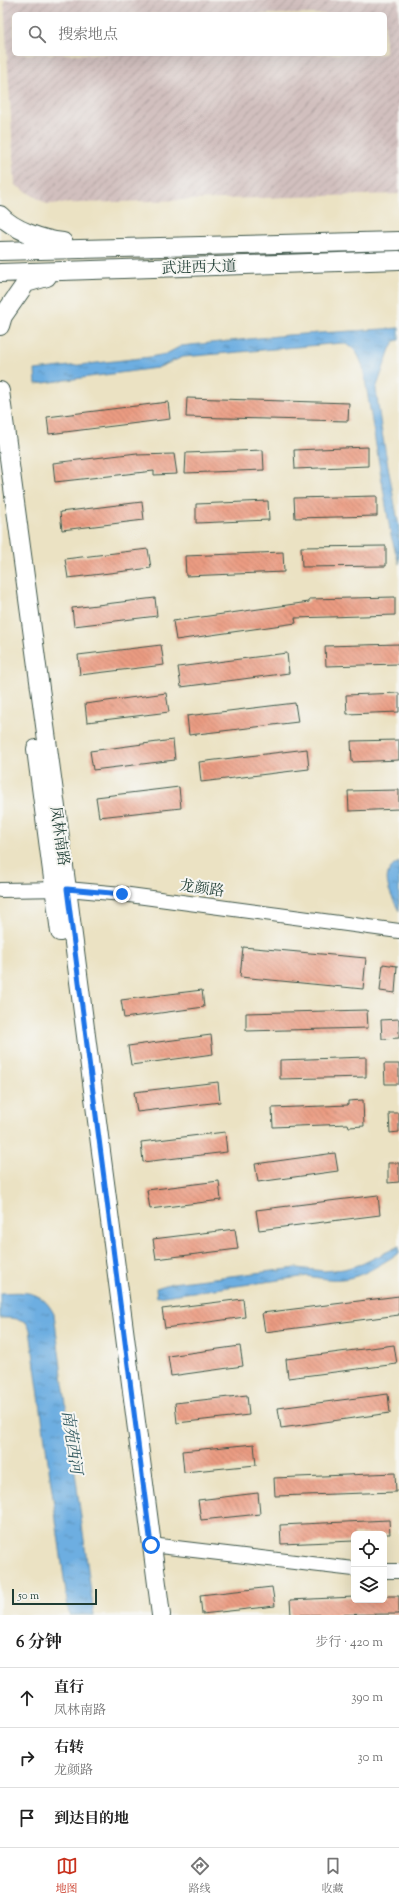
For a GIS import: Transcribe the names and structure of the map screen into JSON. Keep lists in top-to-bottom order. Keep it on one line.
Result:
{"streets":{"main road":["武进西大道","凤林南路"],"street":["龙颜路"]},"crossings":[["凤林南路","龙颜路"]],"water":["南苑西河"],"scale_bar":"50 m","page":{"search":"搜索地点","scale":"50 m","heading":["6 分钟","步行 · 420 m"],"list":[["直行","凤林南路","390 m"],["右转","龙颜路","30 m"],"到达目的地"],"nav":["地图","路线","收藏"]}}
